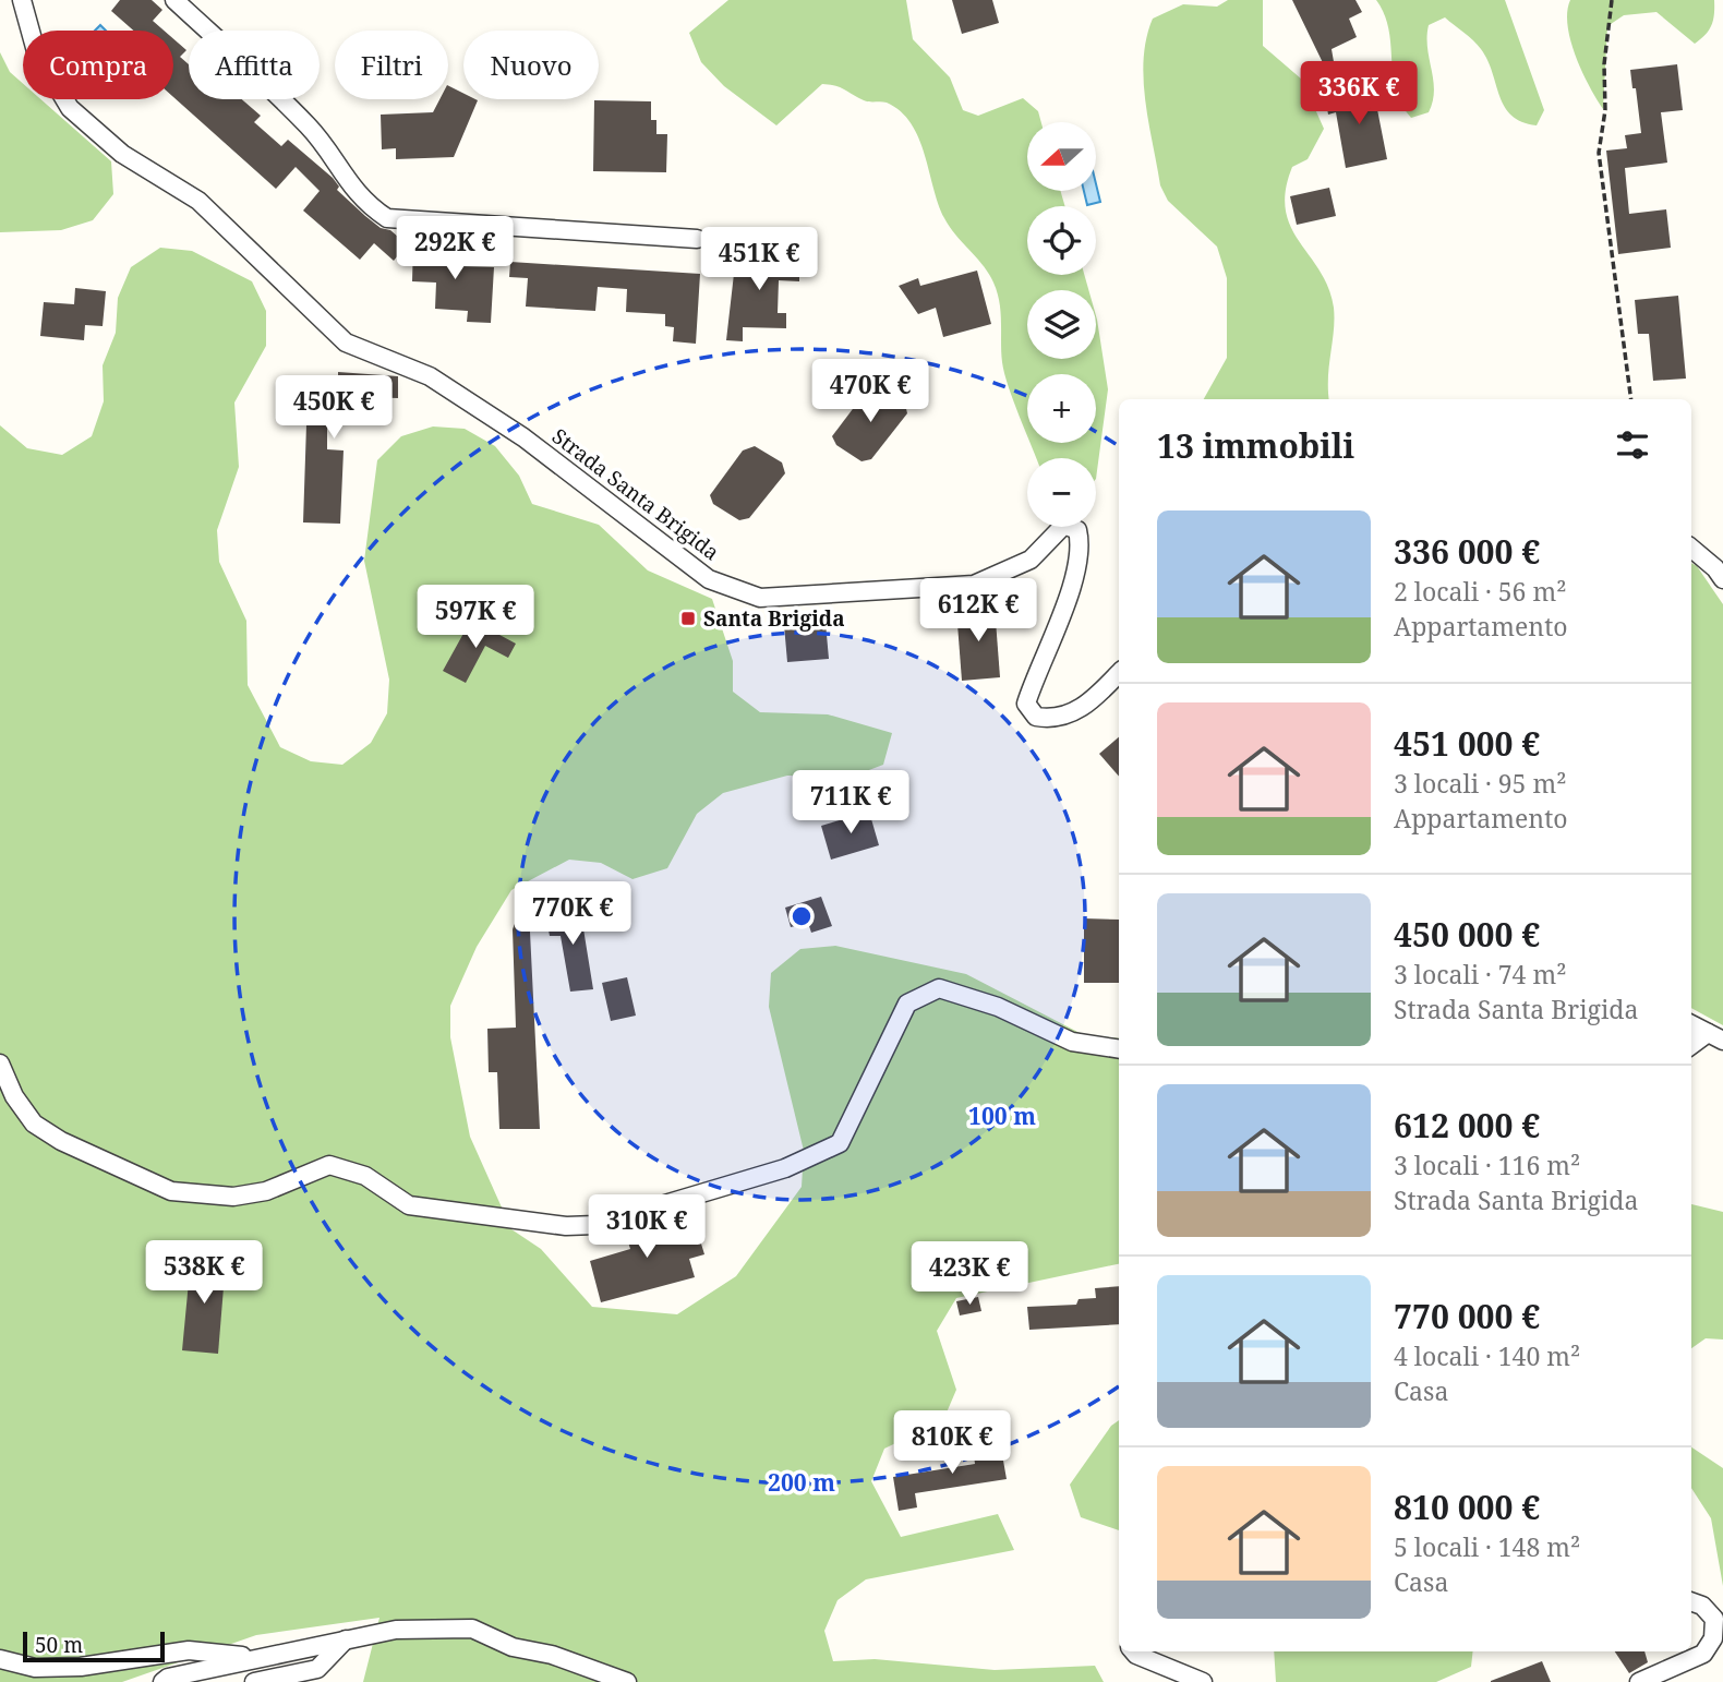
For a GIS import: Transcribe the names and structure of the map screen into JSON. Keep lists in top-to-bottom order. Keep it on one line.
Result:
{"streets":{"street":["Strada Santa Brigida"]},"places":{"transit":["Santa Brigida"]},"scale_bar":"50 m","north":"left","page":{"chip":["Compra","Affitta","Filtri","Nuovo"],"price":["336K €","292K €","451K €","470K €","450K €","612K €","597K €","711K €","770K €","310K €","538K €","423K €","810K €"],"map_buttons":["+","−"],"heading":"13 immobili","list":[{"name":"336 000 €","note":"2 locali · 56 m² · Appartamento"},{"name":"451 000 €","note":"3 locali · 95 m² · Appartamento"},{"name":"450 000 €","note":"3 locali · 74 m² · Strada Santa Brigida"},{"name":"612 000 €","note":"3 locali · 116 m² · Strada Santa Brigida"},{"name":"770 000 €","note":"4 locali · 140 m² · Casa"},{"name":"810 000 €","note":"5 locali · 148 m² · Casa"}],"scale":"50 m"},"rings":["100 m","200 m"]}
